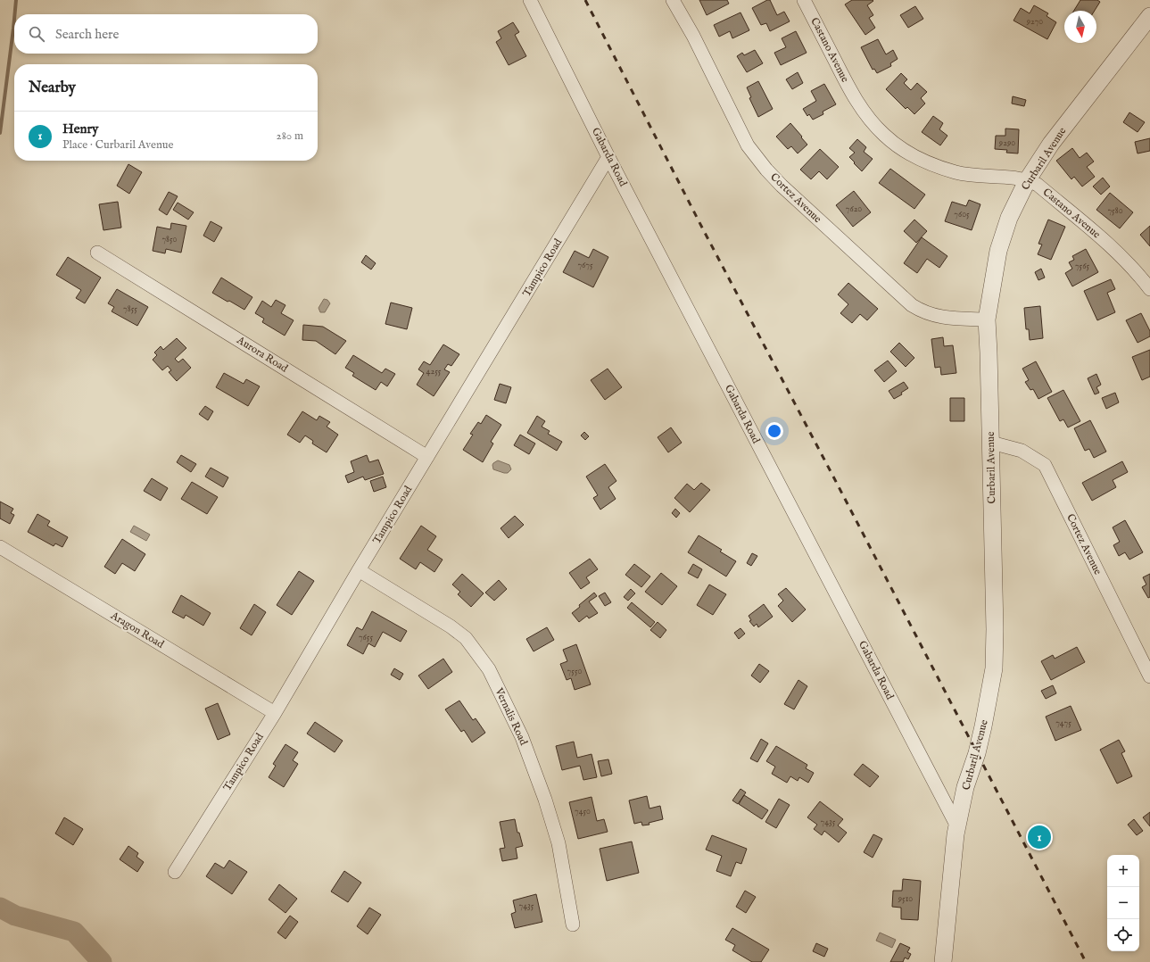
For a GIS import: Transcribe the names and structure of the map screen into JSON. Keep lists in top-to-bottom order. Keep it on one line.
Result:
{"streets":{"street":["Castano Avenue","Gabarda Road","Curbaril Avenue","Cortez Avenue","Tampico Road","Aurora Road","Aragon Road","Vernalis Road"]},"crossings":[["Castano Avenue","Curbaril Avenue"],["Gabarda Road","Curbaril Avenue"],["Gabarda Road","Tampico Road"],["Curbaril Avenue","Cortez Avenue"],["Tampico Road","Aurora Road"],["Tampico Road","Aragon Road"],["Tampico Road","Vernalis Road"]],"house_numbers":["9270","9290","7620","7580","7605","7850","7675","7565","7855","4255","7655","7550","7475","7450","7435","9510","7435"],"north":"bottom","page":{"search":"Search here","heading":"Nearby","list":[{"mark":"1","name":"Henry","note":"Place · Curbaril Avenue","value":"280 m"}],"pins":"1","map_buttons":["+","−"]}}
